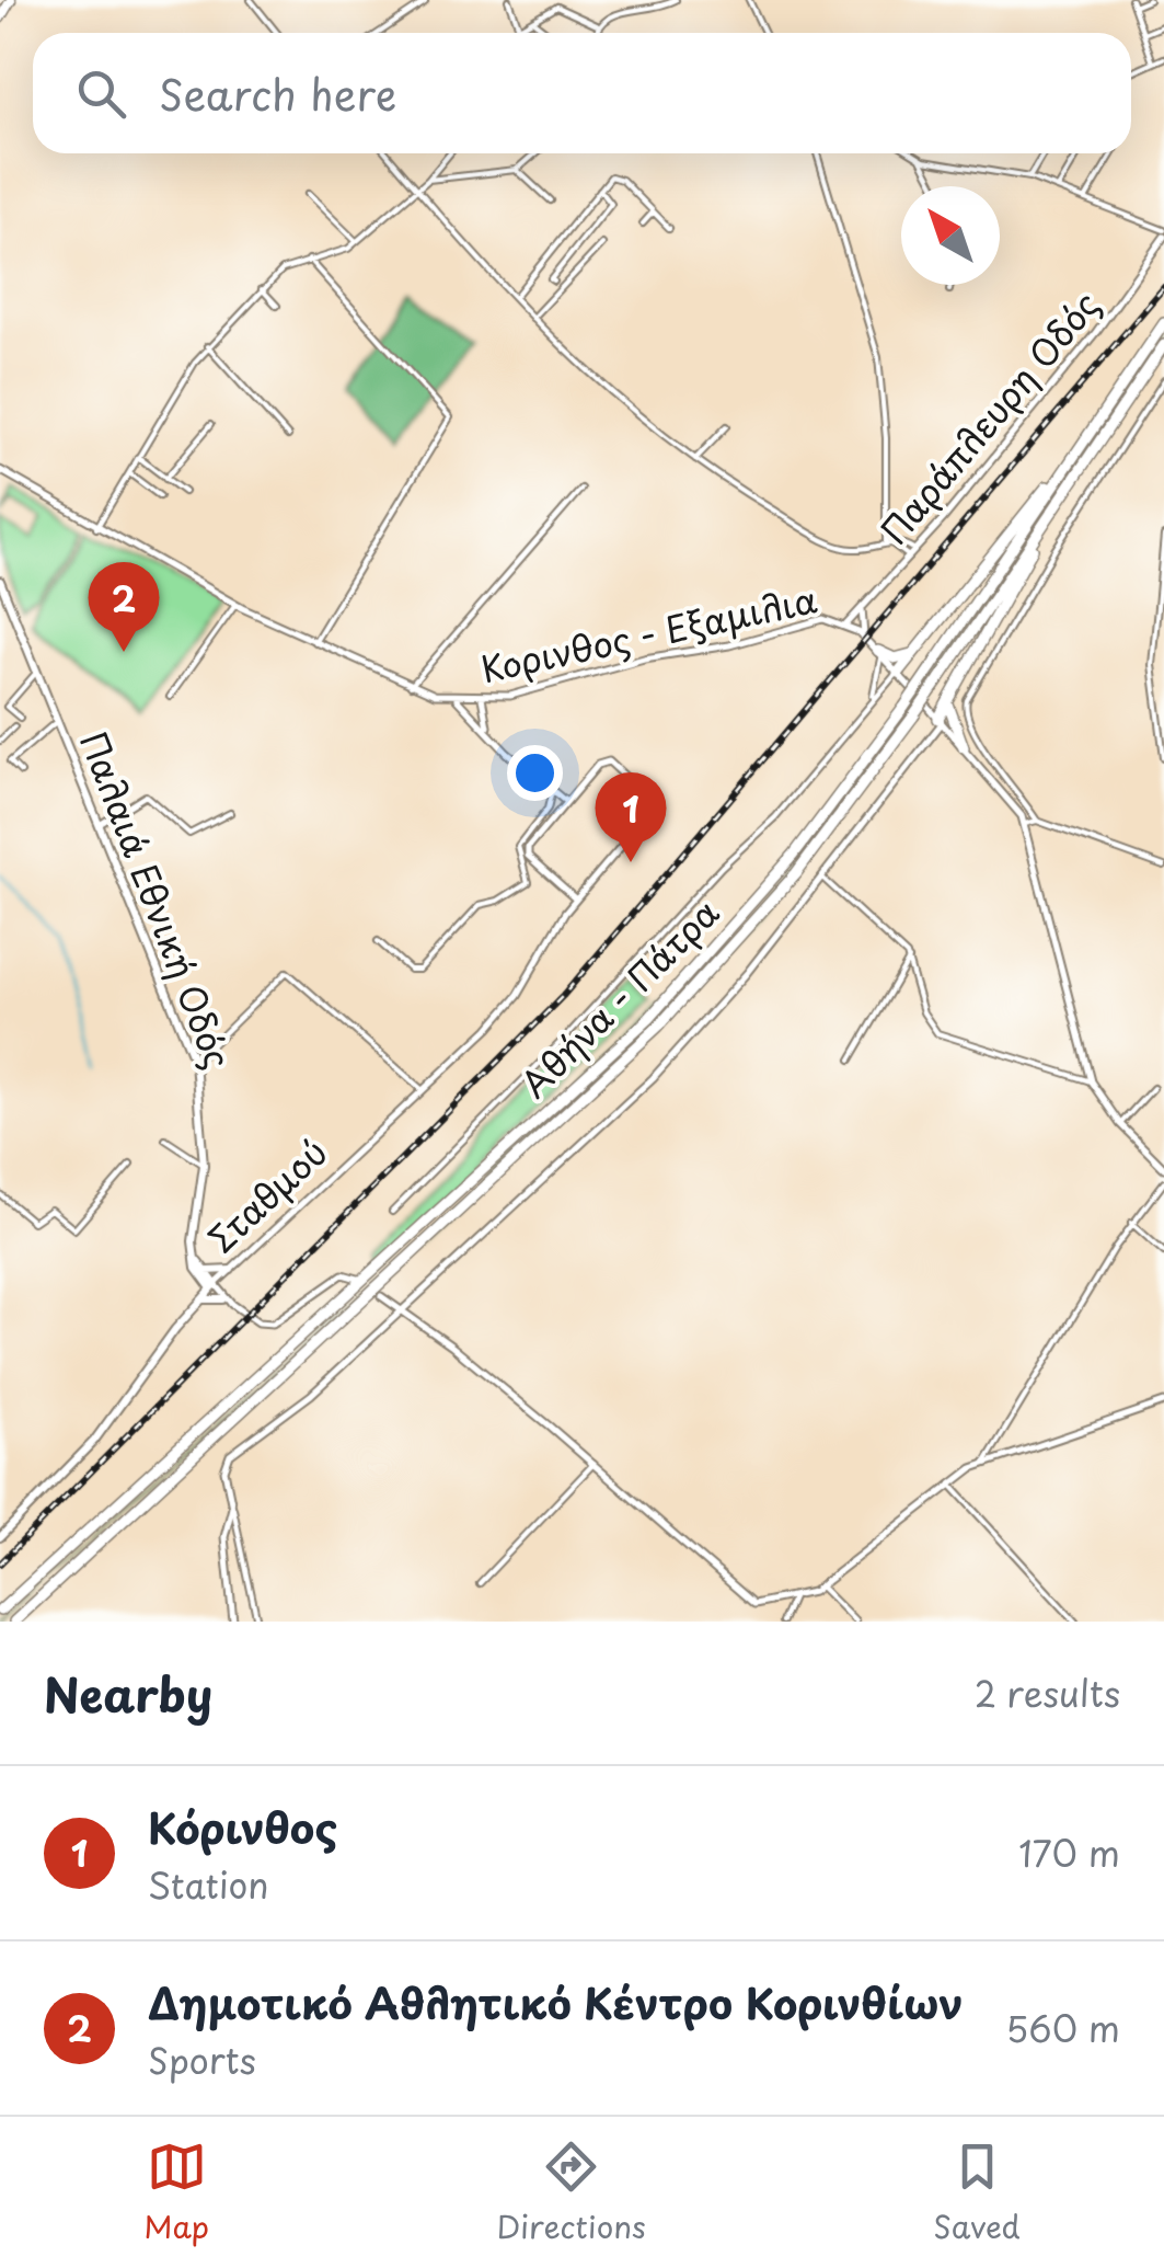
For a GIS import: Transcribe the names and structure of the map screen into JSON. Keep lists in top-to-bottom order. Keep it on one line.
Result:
{"streets":{"highway":["Αθήνα - Πάτρα"],"main road":["Παλαιά Εθνική Οδός","Σταθμού"],"street":["Παράπλευρη Οδός","Κορινθος - Εξαμιλια"]},"crossings":[["Παράπλευρη Οδός","Κορινθος - Εξαμιλια"],["Παλαιά Εθνική Οδός","Σταθμού"]],"north":"top left","page":{"search":"Search here","pins":["2","1"],"heading":["Nearby","2 results"],"list":[{"mark":"1","name":"Κόρινθος","note":"Station","value":"170 m"},{"mark":"2","name":"Δημοτικό Αθλητικό Κέντρο Κορινθίων","note":"Sports","value":"560 m"}],"nav":["Map","Directions","Saved"]}}
